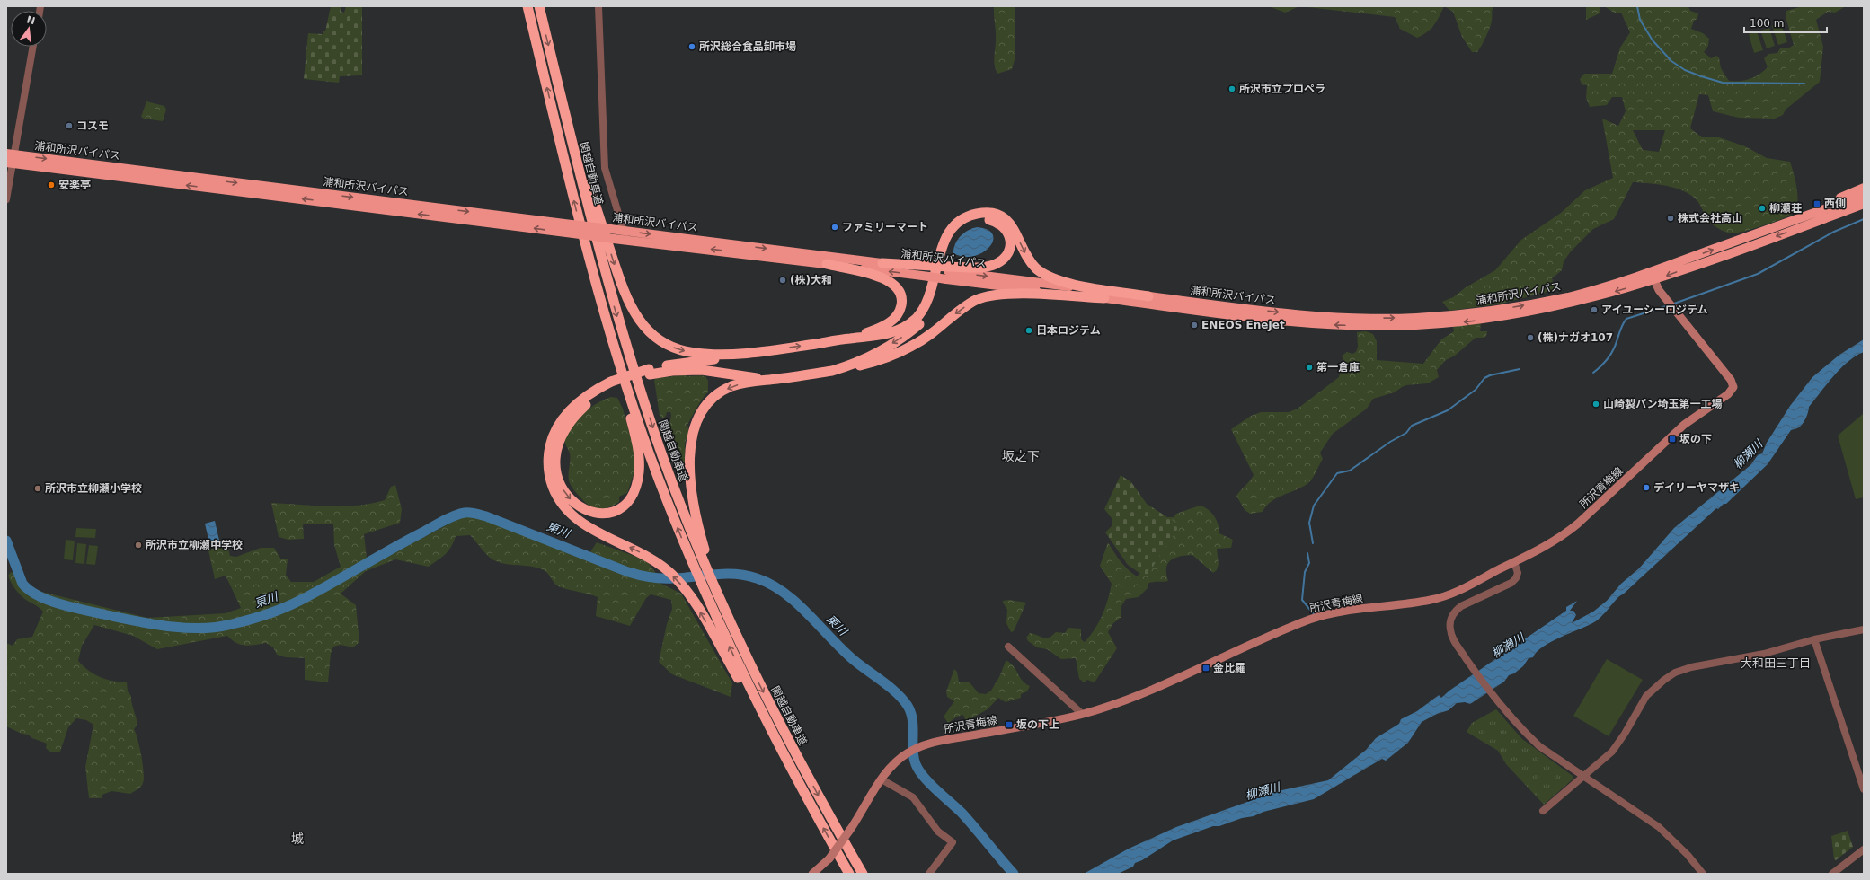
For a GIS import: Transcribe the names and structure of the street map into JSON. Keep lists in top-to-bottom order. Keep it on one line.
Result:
{"streets":{"highway":["浦和所沢バイパス","関越自動車道"],"main road":["所沢青梅線"]},"crossings":[["浦和所沢バイパス","所沢青梅線"]],"districts":["坂之下","大和田三丁目","城"],"water":["柳瀬川","東川"],"places":{"other":["所沢総合食品卸市場","所沢市立プロペラ","コスモ","安楽亭","柳瀬荘","株式会社高山","ファミリーマート","(株)大和","アイユーシーロジテム","ENEOS EneJet","日本ロジテム","(株)ナガオ107","第一倉庫","山崎製パン埼玉第一工場","デイリーヤマザキ","所沢市立柳瀬小学校","所沢市立柳瀬中学校"],"transit":["西側","坂の下","金比羅","坂の下上"]},"scale_bar":"100 m","north":"top"}
